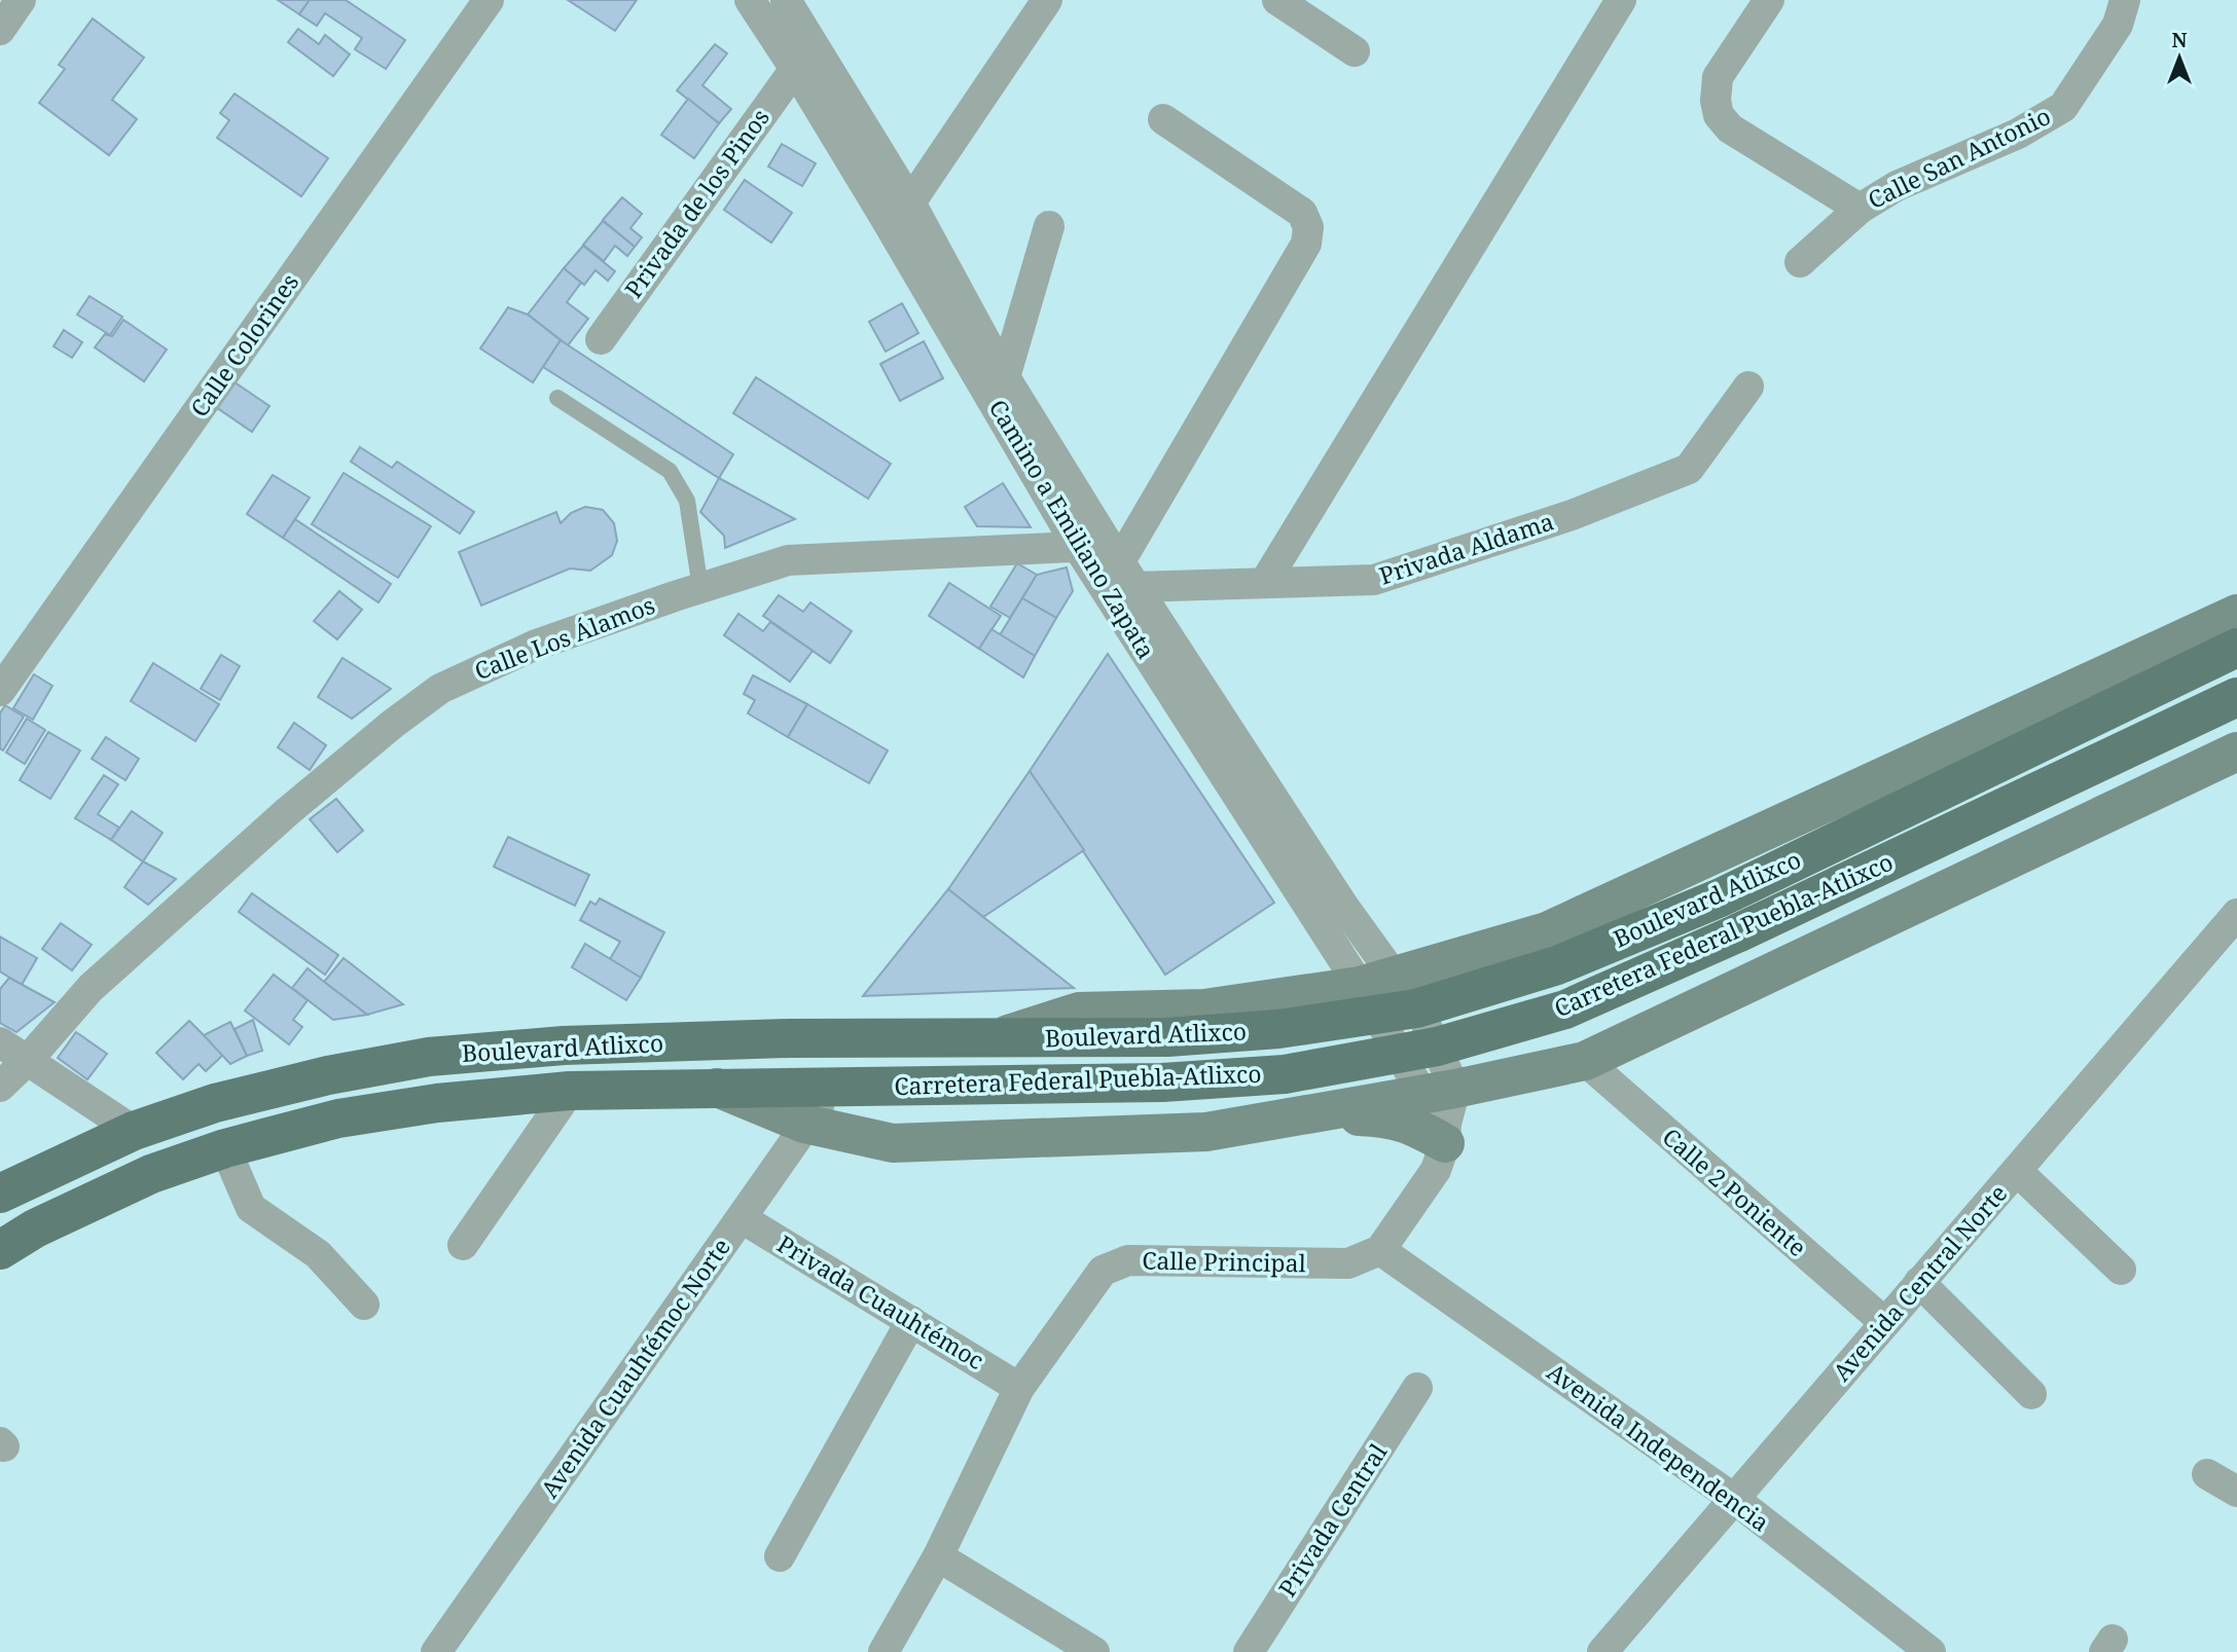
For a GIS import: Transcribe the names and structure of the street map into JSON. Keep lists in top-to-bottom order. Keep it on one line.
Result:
{"streets":{"main road":["Boulevard Atlixco","Carretera Federal Puebla-Atlixco"],"street":["Calle San Antonio","Privada de los Pinos","Calle Colorines","Camino a Emiliano Zapata","Privada Aldama","Calle Los Álamos","Calle 2 Poniente","Calle Principal","Avenida Central Norte","Privada Cuauhtémoc","Avenida Cuauhtémoc Norte","Avenida Independencia","Privada Central"]},"crossings":[["Privada de los Pinos","Camino a Emiliano Zapata"],["Camino a Emiliano Zapata","Privada Aldama"],["Camino a Emiliano Zapata","Calle Los Álamos"],["Camino a Emiliano Zapata","Boulevard Atlixco"],["Camino a Emiliano Zapata","Carretera Federal Puebla-Atlixco"],["Privada Aldama","Calle Los Álamos"],["Carretera Federal Puebla-Atlixco","Avenida Cuauhtémoc Norte"],["Calle 2 Poniente","Avenida Central Norte"],["Calle Principal","Privada Cuauhtémoc"],["Calle Principal","Avenida Independencia"],["Avenida Central Norte","Avenida Independencia"],["Privada Cuauhtémoc","Avenida Cuauhtémoc Norte"]],"north":"top"}
